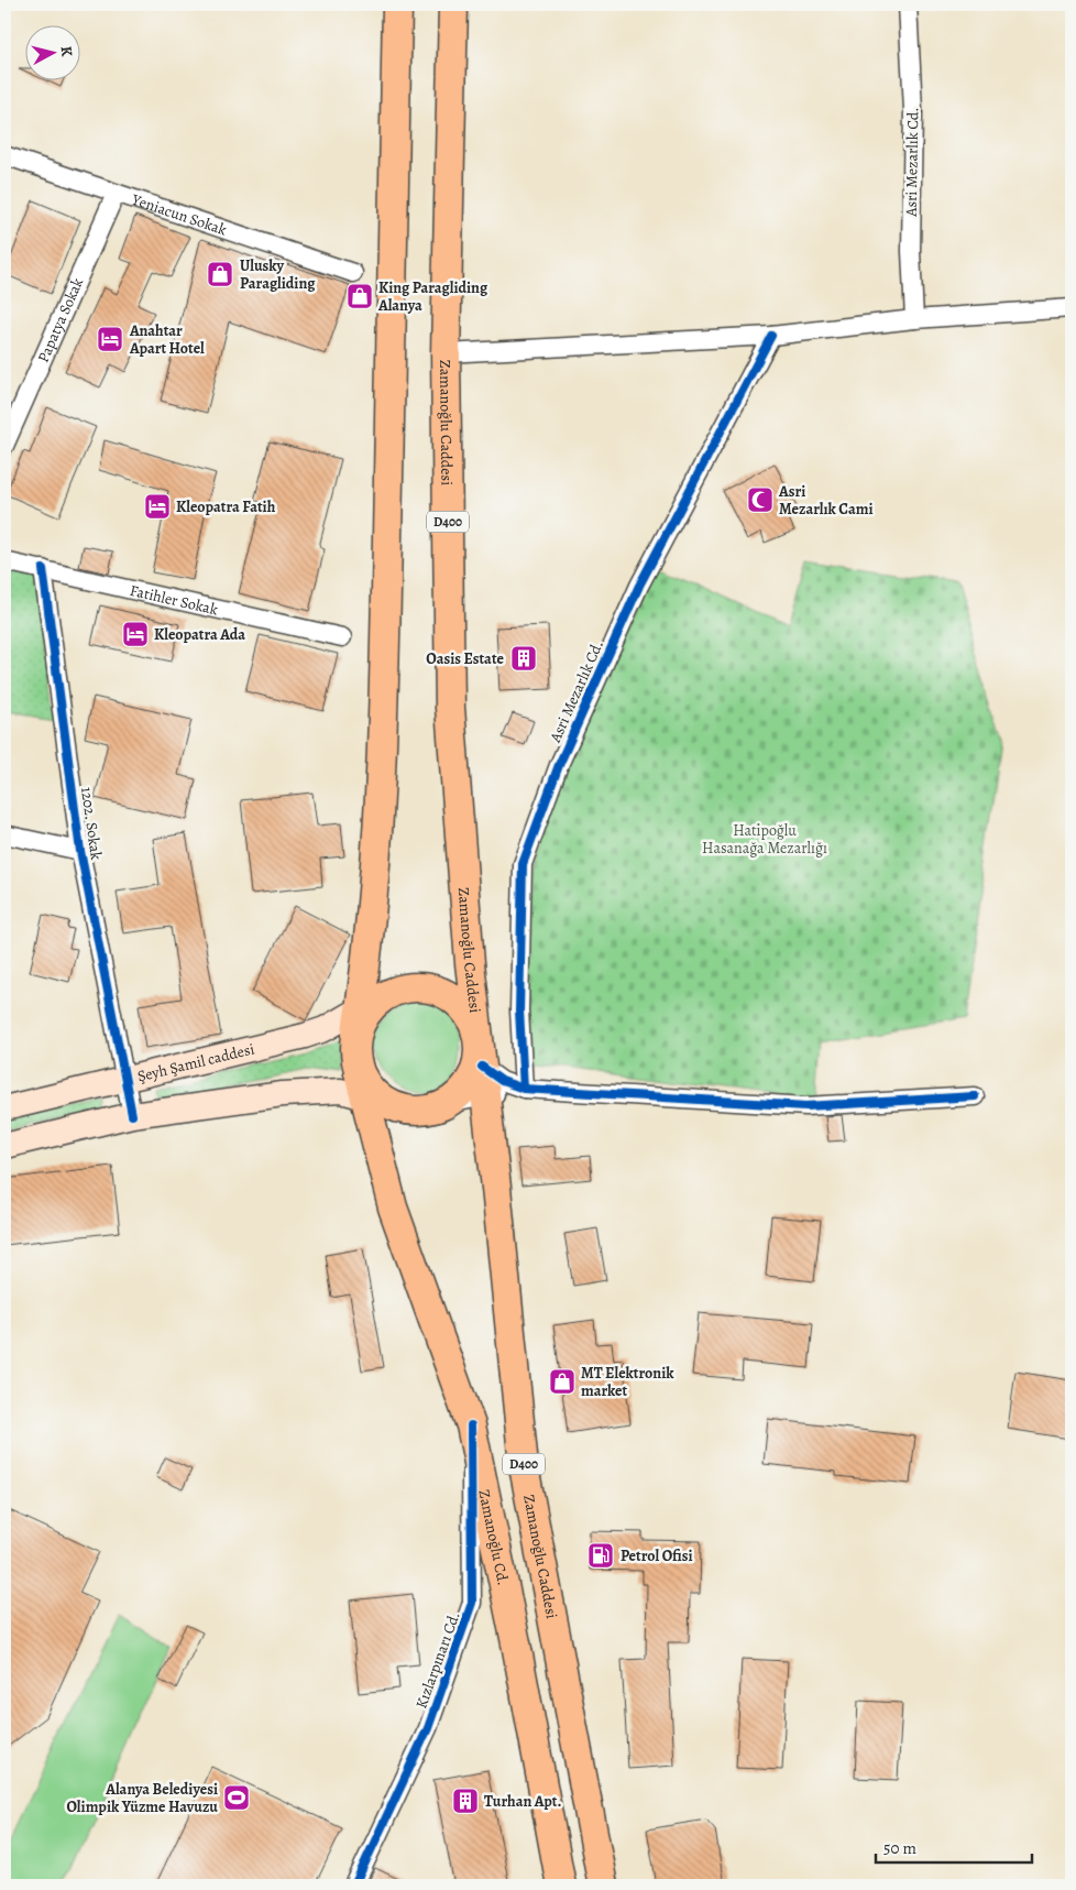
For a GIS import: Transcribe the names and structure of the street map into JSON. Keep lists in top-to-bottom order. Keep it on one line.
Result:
{"streets":{"highway":["Zamanoğlu Caddesi","D400","Zamanoğlu Cd."],"main road":["Şeyh Şamil caddesi"],"street":["Asri Mezarlık Cd.","Yeniacun Sokak","Papatya Sokak","Fatihler Sokak","1202. Sokak","Kızlarpınarı Cd."]},"crossings":[["Yeniacun Sokak","Papatya Sokak"],["Zamanoğlu Caddesi","Şeyh Şamil caddesi"],["Zamanoğlu Caddesi","Zamanoğlu Cd."],["Fatihler Sokak","1202. Sokak"],["1202. Sokak","Şeyh Şamil caddesi"],["Şeyh Şamil caddesi","Zamanoğlu Cd."],["Zamanoğlu Cd.","Kızlarpınarı Cd."]],"parks":["Hatipoğlu Hasanağa Mezarlığı"],"places":{"shop":["Ulusky Paragliding","King Paragliding Alanya","MT Elektronik market"],"hotel":["Anahtar Apart Hotel","Kleopatra Fatih","Kleopatra Ada"],"mosque":["Asri Mezarlık Cami"],"building":["Oasis Estate","Turhan Apt."],"fuel station":["Petrol Ofisi"],"sports":["Alanya Belediyesi Olimpik Yüzme Havuzu"]},"scale_bar":"50 m","north":"right"}
